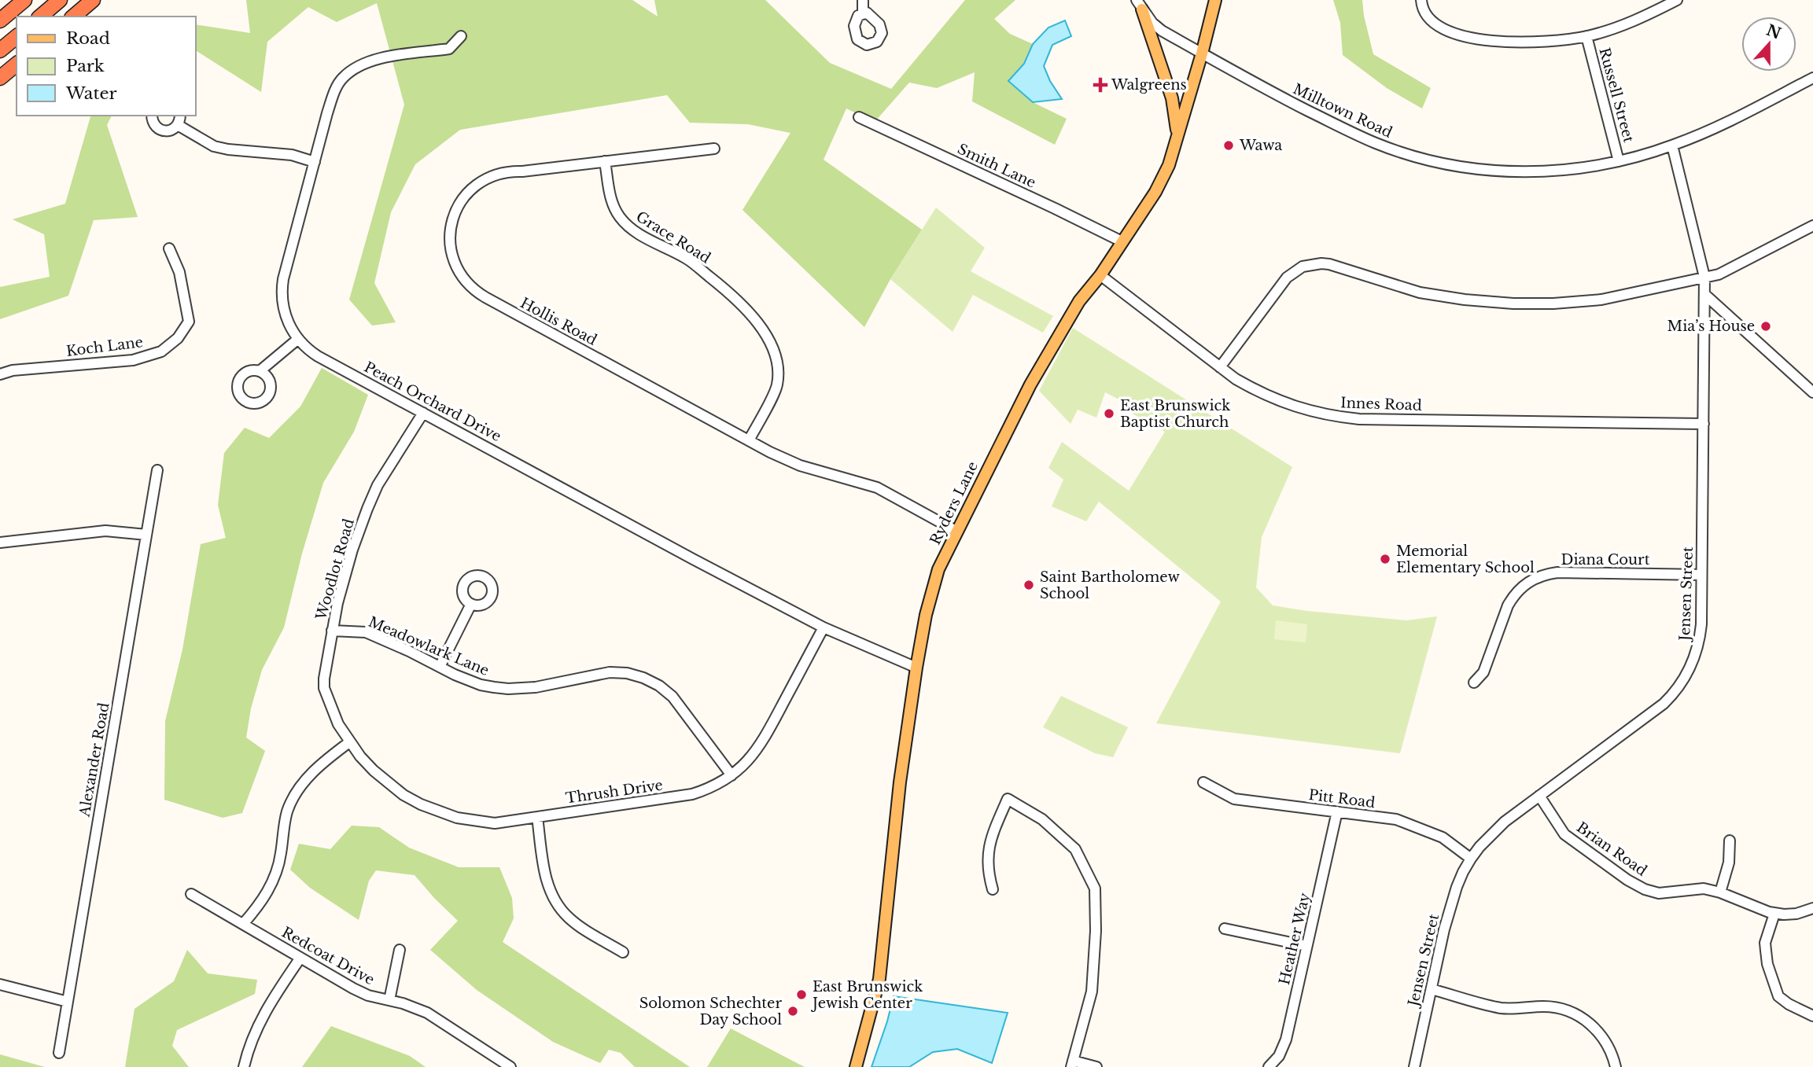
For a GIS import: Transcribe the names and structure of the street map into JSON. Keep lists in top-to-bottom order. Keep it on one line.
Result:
{"streets":{"main road":["Ryders Lane"],"street":["Russell Street","Milltown Road","Smith Lane","Grace Road","Hollis Road","Koch Lane","Peach Orchard Drive","Innes Road","Diana Court","Woodlot Road","Jensen Street","Meadowlark Lane","Alexander Road","Thrush Drive","Pitt Road","Brian Road","Heather Way","Redcoat Drive"]},"crossings":[["Russell Street","Milltown Road"],["Milltown Road","Ryders Lane"],["Milltown Road","Jensen Street"],["Smith Lane","Ryders Lane"],["Grace Road","Hollis Road"],["Hollis Road","Ryders Lane"],["Peach Orchard Drive","Ryders Lane"],["Peach Orchard Drive","Woodlot Road"],["Peach Orchard Drive","Thrush Drive"],["Innes Road","Ryders Lane"],["Innes Road","Jensen Street"],["Diana Court","Jensen Street"],["Woodlot Road","Meadowlark Lane"],["Woodlot Road","Thrush Drive"],["Jensen Street","Pitt Road"],["Jensen Street","Brian Road"],["Meadowlark Lane","Thrush Drive"],["Pitt Road","Heather Way"]],"places":{"health":["Walgreens"],"other":["Wawa","Mia’s House","East Brunswick Baptist Church","Memorial Elementary School","Saint Bartholomew School","East Brunswick Jewish Center","Solomon Schechter Day School"]},"legend":["Road","Park","Water"],"north":"top"}
